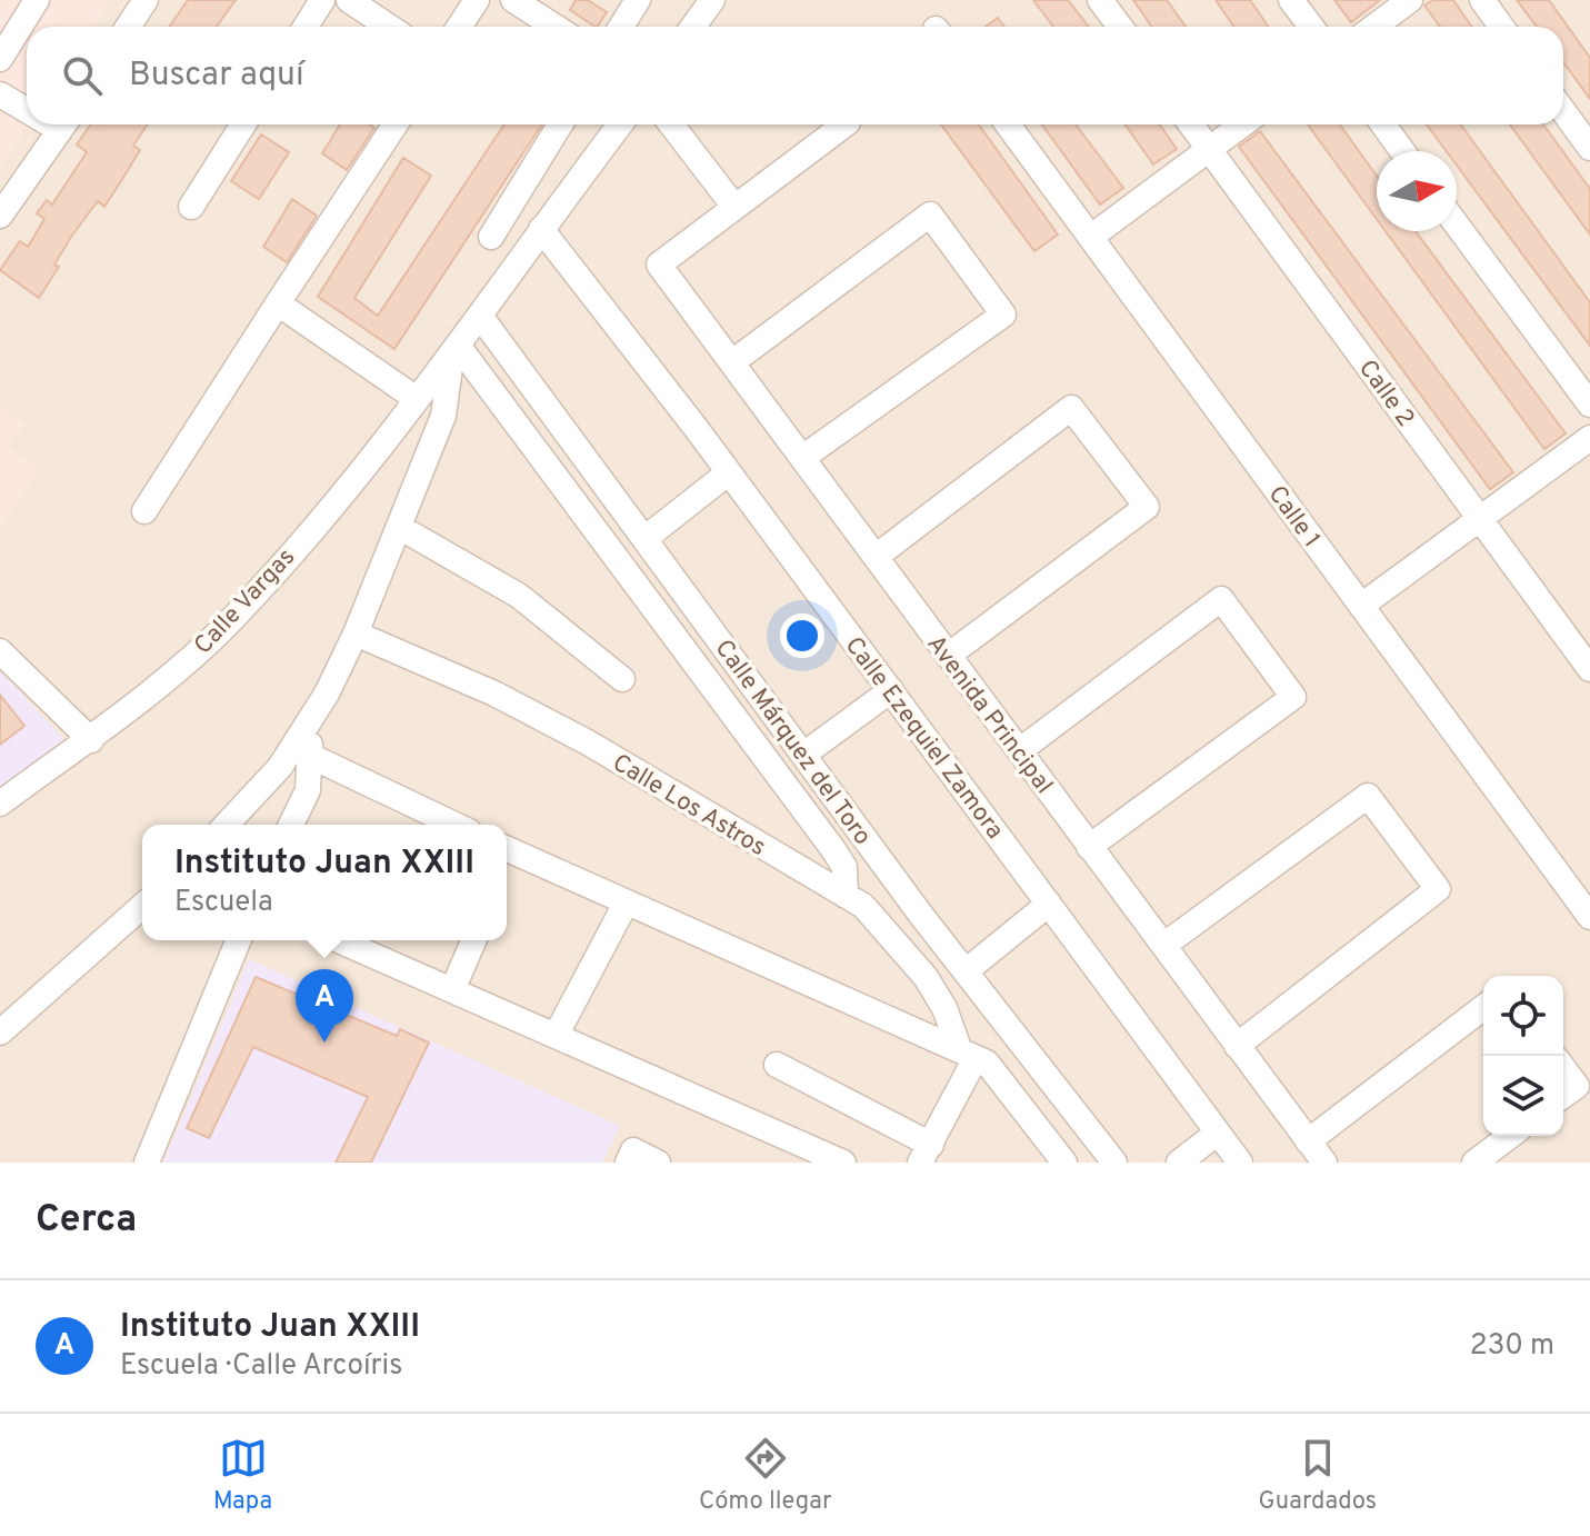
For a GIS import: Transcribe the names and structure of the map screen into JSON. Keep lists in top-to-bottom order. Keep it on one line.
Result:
{"streets":{"street":["Calle 2","Calle 1","Calle Vargas","Avenida Principal","Calle Ezequiel Zamora","Calle Márquez del Toro","Calle Los Astros"]},"crossings":[["Calle Vargas","Calle Ezequiel Zamora"],["Calle Vargas","Calle Márquez del Toro"]],"north":"right","page":{"search":"Buscar aquí","popup":["Instituto Juan XXIII","Escuela"],"pins":"A","heading":"Cerca","list":[{"mark":"A","name":"Instituto Juan XXIII","note":"Escuela · Calle Arcoíris","value":"230 m"}],"nav":["Mapa","Cómo llegar","Guardados"]}}
